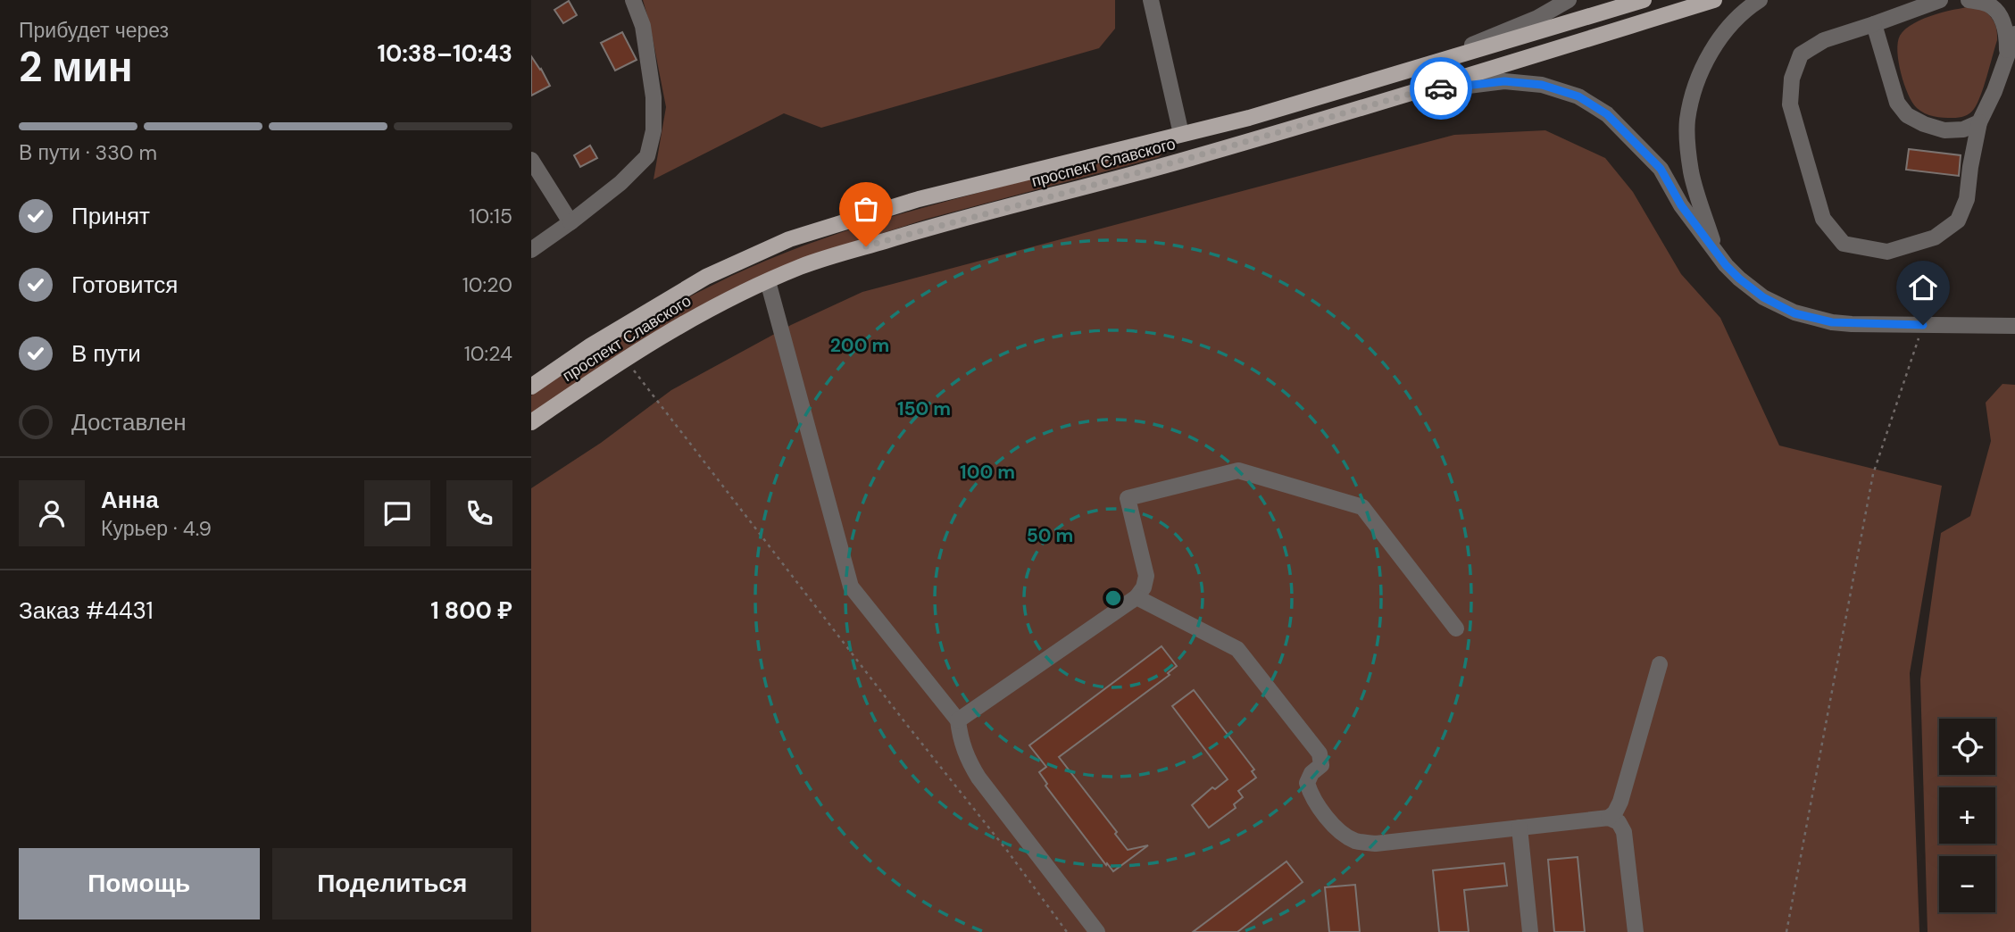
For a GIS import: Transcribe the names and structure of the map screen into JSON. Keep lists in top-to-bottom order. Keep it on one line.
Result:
{"streets":{"main road":["проспект Славского"]},"page":{"heading":["2 мин","Прибудет через","10:38–10:43"],"panel":["Анна","Курьер · 4.9","Заказ #4431","1 800 ₽"],"bar":"В пути · 330 m","list":[["Принят","10:15"],["Готовится","10:20"],["В пути","10:24"],"Доставлен"],"map_buttons":["+","−"],"buttons":["Помощь","Поделиться"]},"rings":["200 m","150 m","100 m","50 m"]}
